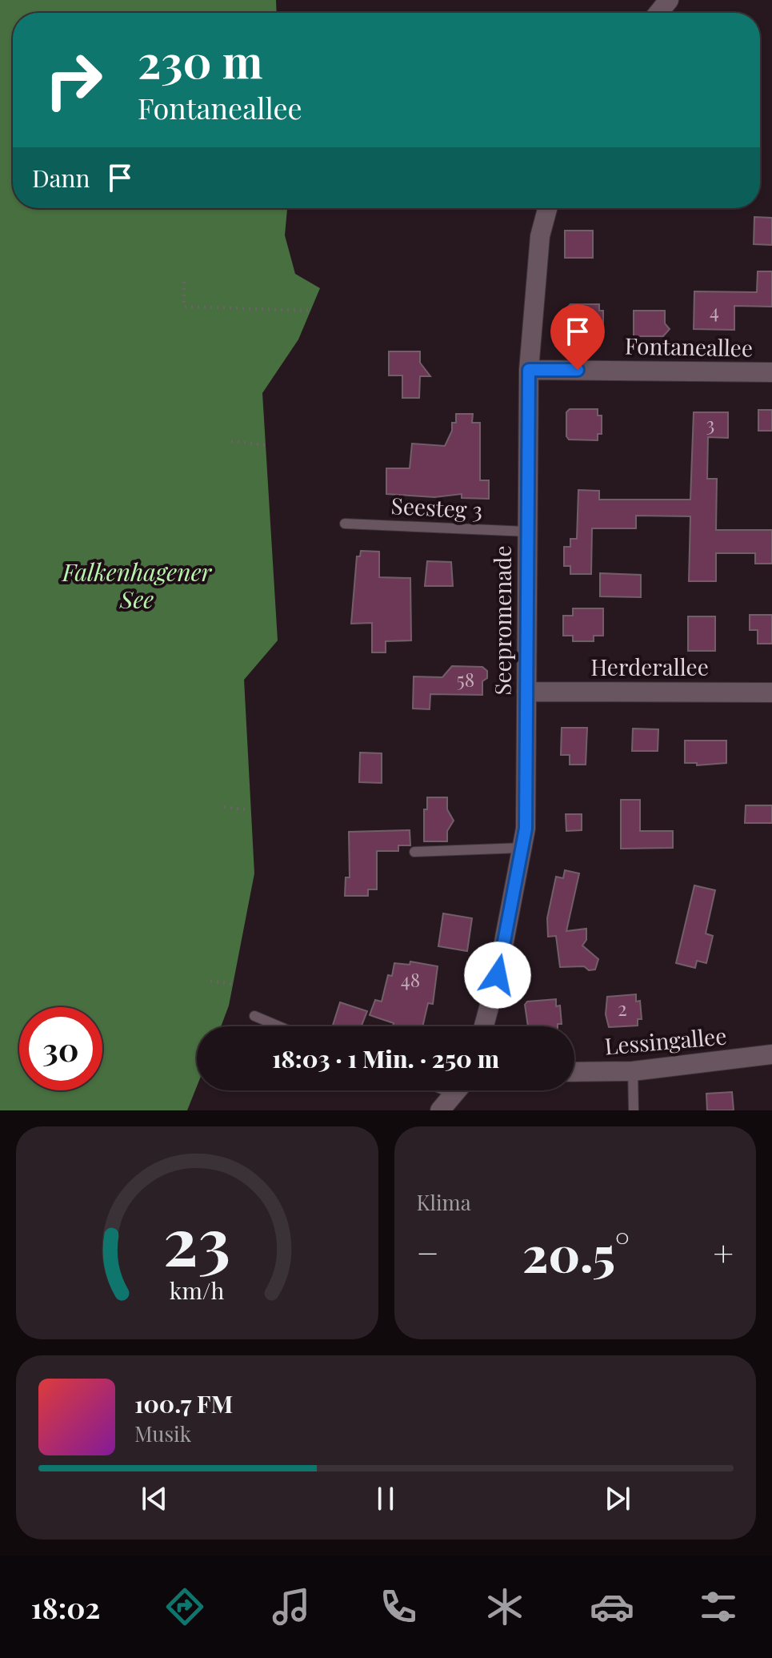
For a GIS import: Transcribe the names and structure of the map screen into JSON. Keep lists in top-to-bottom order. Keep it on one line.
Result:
{"streets":{"street":["Fontaneallee","Seepromenade","Herderallee","Lessingallee"],"lane":["Seesteg 3"]},"crossings":[["Fontaneallee","Seepromenade"],["Seesteg 3","Seepromenade"],["Seepromenade","Herderallee"]],"water":["Falkenhagener See"],"house_numbers":["4","3","58","48","2"],"page":{"turn":["230 m","Fontaneallee"],"then":"Dann","limit":"30","trip":"18:03 · 1 Min. · 250 m","tile":"Klima","heat":["−","20.5°","+"],"song":["100.7 FM","Musik"],"tabs":"18:02","gauge":["23","km/h"]}}
